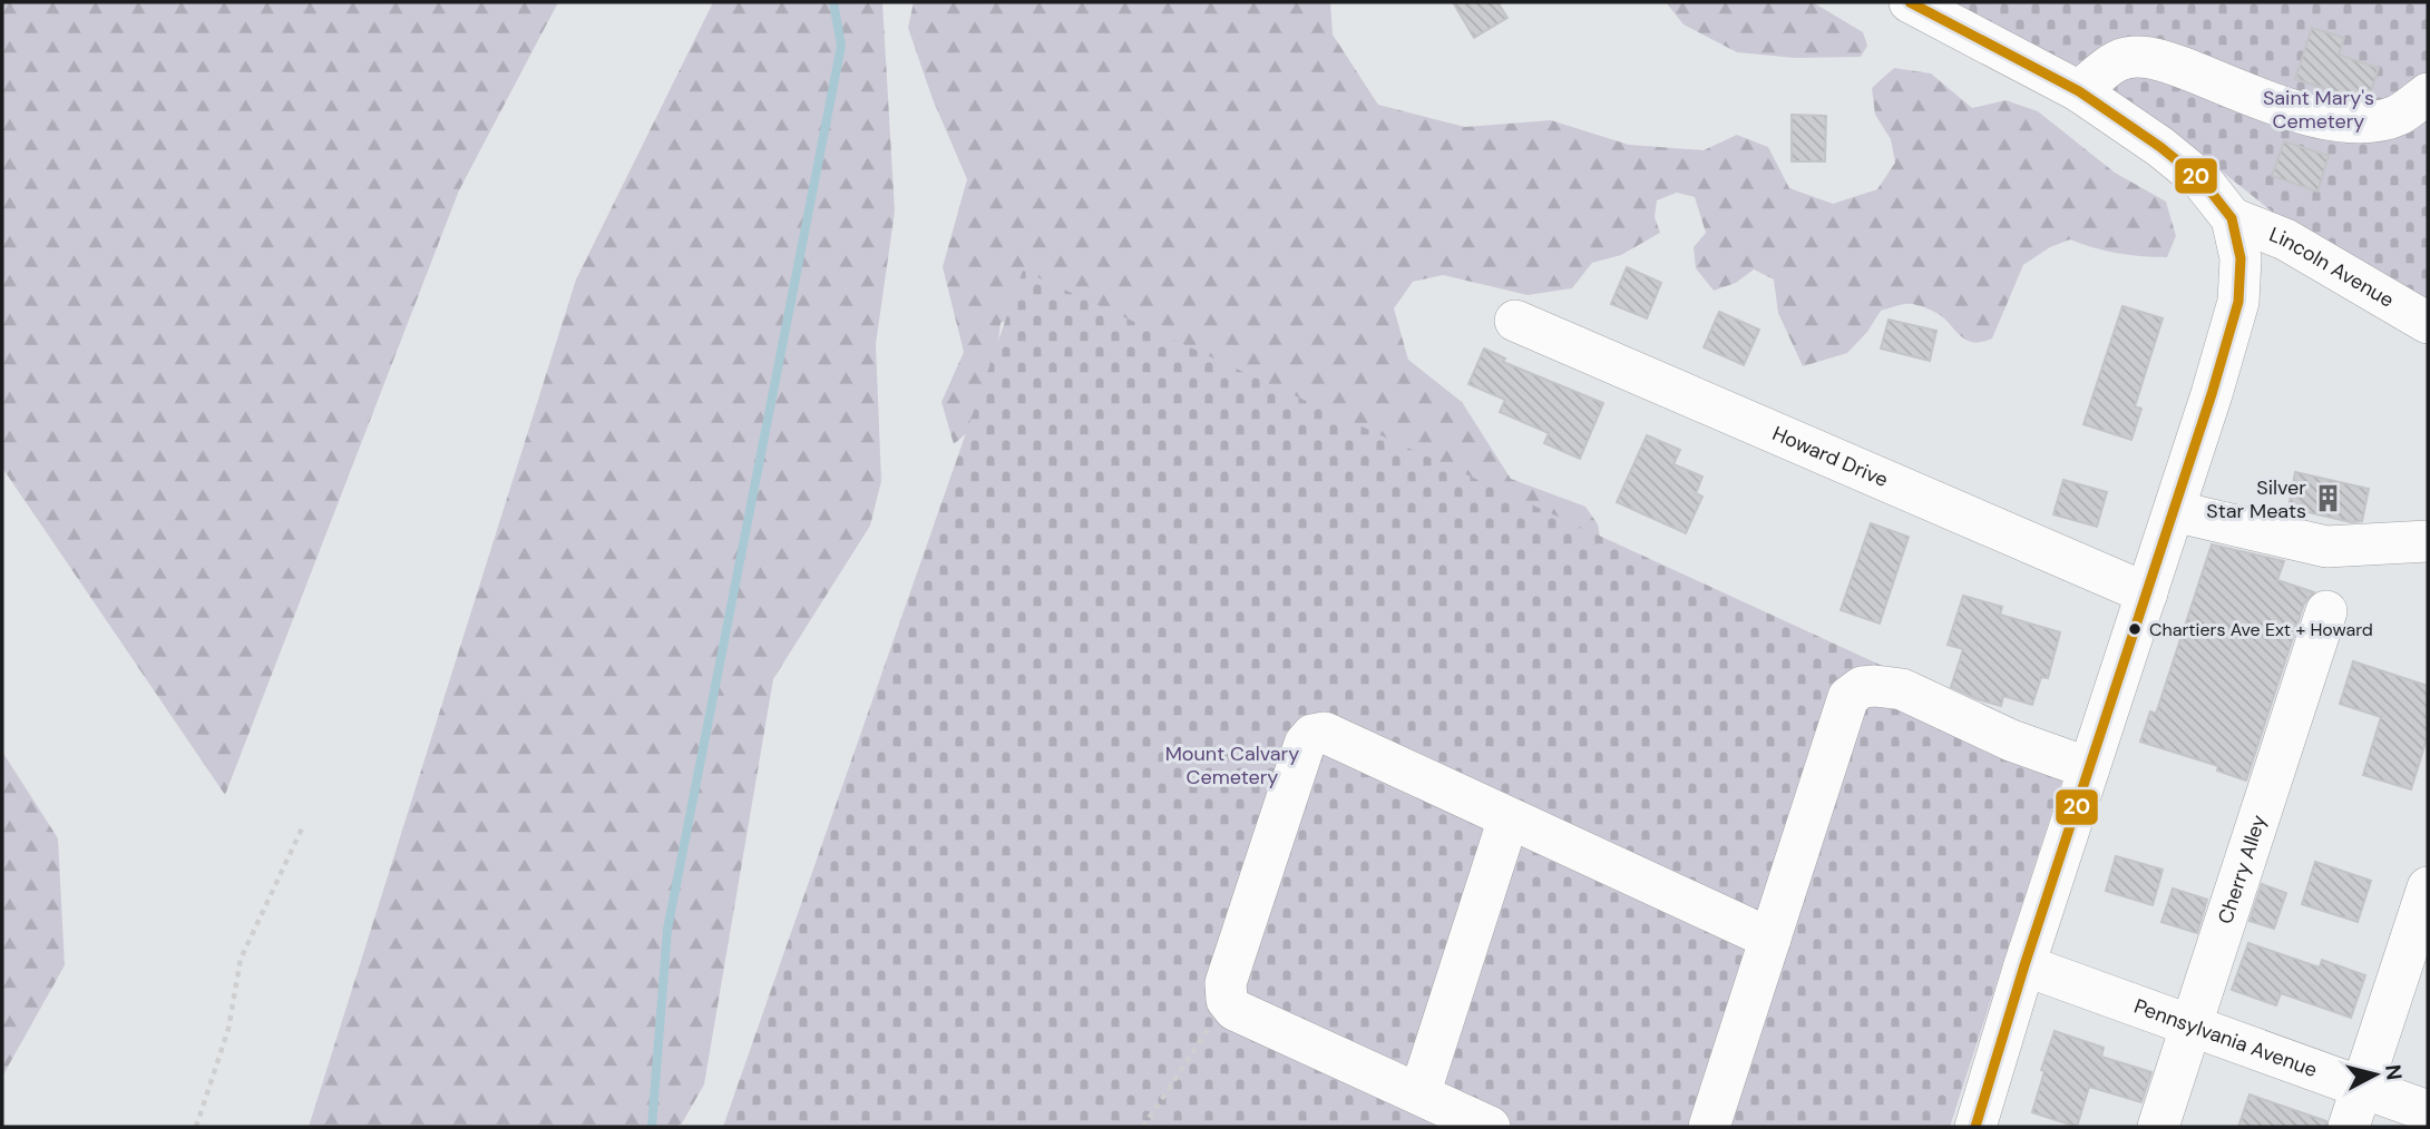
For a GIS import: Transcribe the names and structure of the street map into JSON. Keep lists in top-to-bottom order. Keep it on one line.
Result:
{"streets":{"street":["Lincoln Avenue","Howard Drive","Cherry Alley","Pennsylvania Avenue"]},"crossings":[["Cherry Alley","Pennsylvania Avenue"]],"parks":["Saint Mary's Cemetery","Mount Calvary Cemetery"],"places":{"building":["Silver Star Meats"],"other":["Chartiers Ave Ext + Howard"]},"lines":["transit line 20"],"north":"right"}
